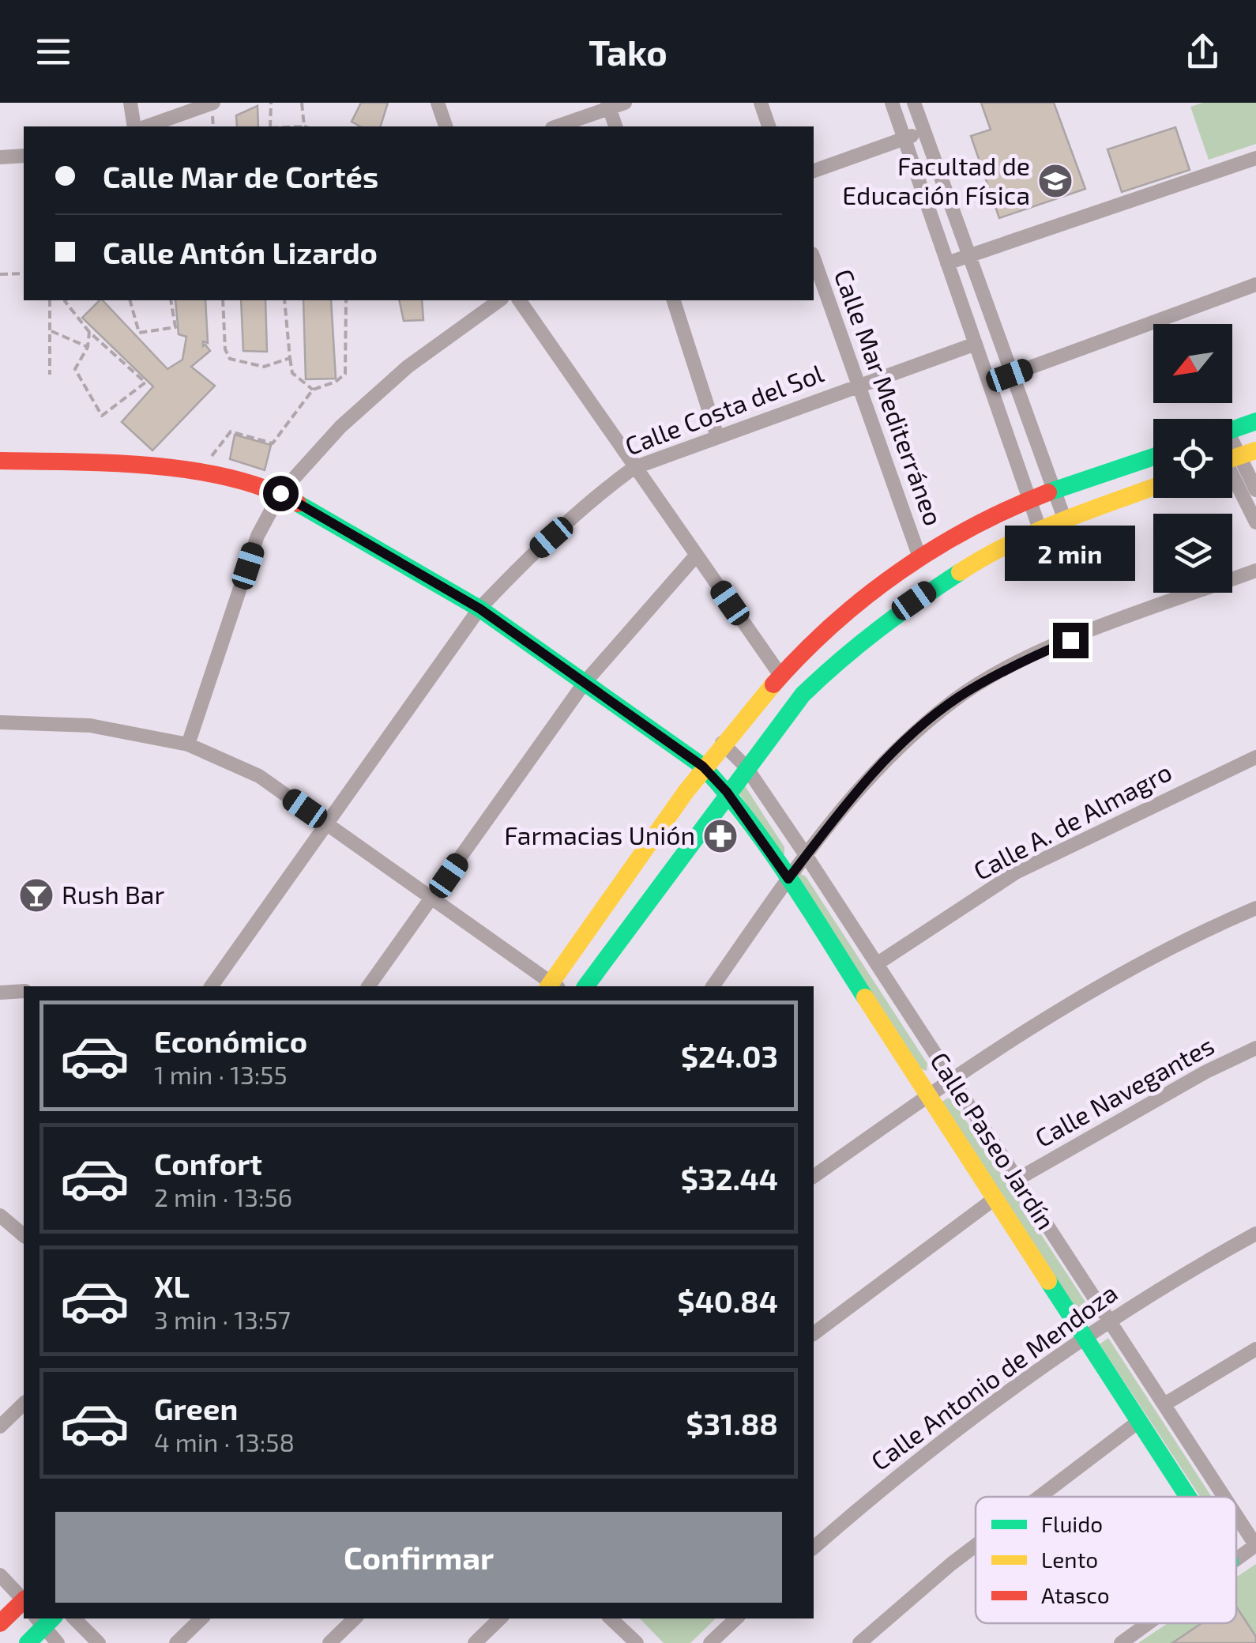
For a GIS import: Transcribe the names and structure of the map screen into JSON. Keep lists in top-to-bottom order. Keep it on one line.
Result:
{"streets":{"street":["Calle Mar Mediterráneo","Calle Costa del Sol","Calle A. de Almagro","Calle Navegantes","Calle Paseo Jardín","Calle Antonio de Mendoza"]},"crossings":[["Calle Mar Mediterráneo","Calle Costa del Sol"],["Calle Costa del Sol","Calle Paseo Jardín"],["Calle A. de Almagro","Calle Paseo Jardín"],["Calle Navegantes","Calle Paseo Jardín"],["Calle Paseo Jardín","Calle Antonio de Mendoza"]],"places":{"school or university":["Facultad de Educación Física"],"pharmacy":["Farmacias Unión"],"bar":["Rush Bar"]},"legend":["Fluido","Lento","Atasco"],"north":"bottom left","page":{"header":"Tako","banner":["Calle Mar de Cortés","Calle Antón Lizardo"],"bubble":"2 min","list":[{"name":"Económico","note":"1 min · 13:55","value":"$24.03"},{"name":"Confort","note":"2 min · 13:56","value":"$32.44"},{"name":"XL","note":"3 min · 13:57","value":"$40.84"},{"name":"Green","note":"4 min · 13:58","value":"$31.88"}],"buttons":"Confirmar"}}
